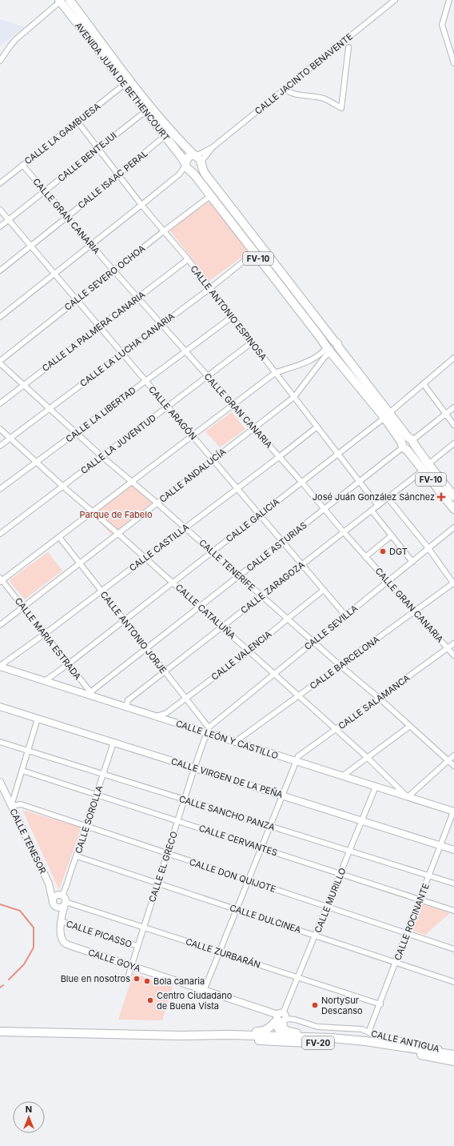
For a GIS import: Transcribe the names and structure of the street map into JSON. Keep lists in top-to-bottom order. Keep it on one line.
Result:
{"streets":{"main road":["AVENIDA JUAN DE BETHENCOURT","FV-10","FV-20"],"street":["CALLE JACINTO BENAVENTE","CALLE LA GAMBUESA","CALLE BENTEJUI","CALLE ISAAC PERAL","CALLE GRAN CANARIA","CALLE SEVERO OCHOA","CALLE ANTONIO ESPINOSA","CALLE LA PALMERA CANARIA","CALLE LA LUCHA CANARIA","CALLE ARAGÓN","CALLE LA LIBERTAD","CALLE LA JUVENTUD","CALLE ANDALUCÍA","CALLE GALICIA","CALLE ASTURIAS","CALLE CASTILLA","CALLE TENERIFE","CALLE ZARAGOZA","CALLE CATALUÑA","CALLE SEVILLA","CALLE ANTONIO JORJE","CALLE MARIA ESTRADA","CALLE VALENCIA","CALLE BARCELONA","CALLE SALAMANCA","CALLE LEÓN Y CASTILLO","CALLE VIRGEN DE LA PEÑA","CALLE SANCHO PANZA","CALLE SOROLLA","CALLE CERVANTES","CALLE TENESOR","CALLE EL GRECO","CALLE DON QUIJOTE","CALLE MURILLO","CALLE DULCINEA","CALLE ROCINANTE","CALLE PICASSO","CALLE ZURBARÁN","CALLE GOYA","CALLE ANTIGUA"]},"crossings":[["AVENIDA JUAN DE BETHENCOURT","CALLE LA GAMBUESA"],["AVENIDA JUAN DE BETHENCOURT","CALLE BENTEJUI"],["AVENIDA JUAN DE BETHENCOURT","CALLE ISAAC PERAL"],["AVENIDA JUAN DE BETHENCOURT","FV-10"],["AVENIDA JUAN DE BETHENCOURT","CALLE SEVERO OCHOA"],["AVENIDA JUAN DE BETHENCOURT","CALLE LA LUCHA CANARIA"],["AVENIDA JUAN DE BETHENCOURT","CALLE ANDALUCÍA"],["AVENIDA JUAN DE BETHENCOURT","CALLE GALICIA"],["AVENIDA JUAN DE BETHENCOURT","CALLE ASTURIAS"],["CALLE LA GAMBUESA","CALLE GRAN CANARIA"],["CALLE LA GAMBUESA","CALLE ANTONIO ESPINOSA"],["CALLE BENTEJUI","CALLE GRAN CANARIA"],["CALLE BENTEJUI","CALLE ANTONIO ESPINOSA"],["CALLE BENTEJUI","CALLE ARAGÓN"],["CALLE ISAAC PERAL","CALLE GRAN CANARIA"],["CALLE ISAAC PERAL","CALLE ANTONIO ESPINOSA"],["CALLE ISAAC PERAL","CALLE ARAGÓN"],["CALLE GRAN CANARIA","CALLE SEVERO OCHOA"],["CALLE GRAN CANARIA","CALLE LA PALMERA CANARIA"],["CALLE GRAN CANARIA","CALLE LA LUCHA CANARIA"],["CALLE GRAN CANARIA","CALLE LA LIBERTAD"],["CALLE GRAN CANARIA","CALLE LA JUVENTUD"],["CALLE GRAN CANARIA","CALLE ANDALUCÍA"],["CALLE GRAN CANARIA","CALLE GALICIA"],["CALLE GRAN CANARIA","CALLE ASTURIAS"],["CALLE GRAN CANARIA","CALLE CASTILLA"],["CALLE GRAN CANARIA","CALLE ZARAGOZA"],["CALLE GRAN CANARIA","CALLE SEVILLA"],["CALLE GRAN CANARIA","CALLE BARCELONA"],["CALLE GRAN CANARIA","CALLE SALAMANCA"],["FV-10","CALLE ASTURIAS"],["FV-10","CALLE ZARAGOZA"],["CALLE SEVERO OCHOA","CALLE ANTONIO ESPINOSA"],["CALLE SEVERO OCHOA","CALLE ARAGÓN"],["CALLE ANTONIO ESPINOSA","CALLE LA PALMERA CANARIA"],["CALLE ANTONIO ESPINOSA","CALLE LA LUCHA CANARIA"],["CALLE ANTONIO ESPINOSA","CALLE LA LIBERTAD"],["CALLE ANTONIO ESPINOSA","CALLE LA JUVENTUD"],["CALLE ANTONIO ESPINOSA","CALLE ANDALUCÍA"],["CALLE ANTONIO ESPINOSA","CALLE GALICIA"],["CALLE ANTONIO ESPINOSA","CALLE ASTURIAS"],["CALLE ANTONIO ESPINOSA","CALLE CASTILLA"],["CALLE ANTONIO ESPINOSA","CALLE ZARAGOZA"],["CALLE LA PALMERA CANARIA","CALLE ARAGÓN"],["CALLE LA PALMERA CANARIA","CALLE TENERIFE"],["CALLE LA LUCHA CANARIA","CALLE ARAGÓN"],["CALLE LA LUCHA CANARIA","CALLE TENERIFE"],["CALLE LA LUCHA CANARIA","CALLE CATALUÑA"],["CALLE ARAGÓN","CALLE LA LIBERTAD"],["CALLE ARAGÓN","CALLE LA JUVENTUD"],["CALLE ARAGÓN","CALLE ANDALUCÍA"],["CALLE ARAGÓN","CALLE GALICIA"],["CALLE ARAGÓN","CALLE ASTURIAS"],["CALLE ARAGÓN","CALLE CASTILLA"],["CALLE ARAGÓN","CALLE ZARAGOZA"],["CALLE ARAGÓN","CALLE SEVILLA"],["CALLE ARAGÓN","CALLE VALENCIA"],["CALLE LA LIBERTAD","CALLE TENERIFE"],["CALLE LA LIBERTAD","CALLE CATALUÑA"],["CALLE LA JUVENTUD","CALLE TENERIFE"],["CALLE LA JUVENTUD","CALLE CATALUÑA"],["CALLE ANDALUCÍA","CALLE TENERIFE"],["CALLE ANDALUCÍA","CALLE CATALUÑA"],["CALLE ANDALUCÍA","CALLE ANTONIO JORJE"],["CALLE ANDALUCÍA","CALLE MARIA ESTRADA"],["CALLE GALICIA","CALLE TENERIFE"],["CALLE GALICIA","CALLE CATALUÑA"],["CALLE GALICIA","CALLE ANTONIO JORJE"],["CALLE GALICIA","CALLE MARIA ESTRADA"],["CALLE GALICIA","CALLE LEÓN Y CASTILLO"],["CALLE ASTURIAS","CALLE TENERIFE"],["CALLE ASTURIAS","CALLE CATALUÑA"],["CALLE ASTURIAS","CALLE ANTONIO JORJE"],["CALLE ASTURIAS","CALLE MARIA ESTRADA"],["CALLE CASTILLA","CALLE TENERIFE"],["CALLE CASTILLA","CALLE CATALUÑA"],["CALLE CASTILLA","CALLE ANTONIO JORJE"],["CALLE CASTILLA","CALLE MARIA ESTRADA"],["CALLE CASTILLA","CALLE LEÓN Y CASTILLO"],["CALLE TENERIFE","CALLE ZARAGOZA"],["CALLE TENERIFE","CALLE SEVILLA"],["CALLE TENERIFE","CALLE VALENCIA"],["CALLE TENERIFE","CALLE BARCELONA"],["CALLE TENERIFE","CALLE SALAMANCA"],["CALLE ZARAGOZA","CALLE CATALUÑA"],["CALLE ZARAGOZA","CALLE ANTONIO JORJE"],["CALLE ZARAGOZA","CALLE LEÓN Y CASTILLO"],["CALLE CATALUÑA","CALLE SEVILLA"],["CALLE CATALUÑA","CALLE VALENCIA"],["CALLE CATALUÑA","CALLE BARCELONA"],["CALLE CATALUÑA","CALLE SALAMANCA"],["CALLE CATALUÑA","CALLE LEÓN Y CASTILLO"],["CALLE SEVILLA","CALLE ANTONIO JORJE"],["CALLE SEVILLA","CALLE LEÓN Y CASTILLO"],["CALLE SEVILLA","CALLE EL GRECO"],["CALLE ANTONIO JORJE","CALLE VALENCIA"],["CALLE ANTONIO JORJE","CALLE LEÓN Y CASTILLO"],["CALLE ANTONIO JORJE","CALLE EL GRECO"],["CALLE MARIA ESTRADA","CALLE LEÓN Y CASTILLO"],["CALLE VALENCIA","CALLE LEÓN Y CASTILLO"],["CALLE BARCELONA","CALLE LEÓN Y CASTILLO"],["CALLE SALAMANCA","CALLE LEÓN Y CASTILLO"],["CALLE LEÓN Y CASTILLO","CALLE EL GRECO"],["CALLE LEÓN Y CASTILLO","CALLE MURILLO"],["CALLE LEÓN Y CASTILLO","CALLE ROCINANTE"],["CALLE VIRGEN DE LA PEÑA","CALLE SOROLLA"],["CALLE VIRGEN DE LA PEÑA","CALLE EL GRECO"],["CALLE VIRGEN DE LA PEÑA","CALLE MURILLO"],["CALLE VIRGEN DE LA PEÑA","CALLE ROCINANTE"],["CALLE SANCHO PANZA","CALLE SOROLLA"],["CALLE SANCHO PANZA","CALLE EL GRECO"],["CALLE SANCHO PANZA","CALLE MURILLO"],["CALLE SANCHO PANZA","CALLE ROCINANTE"],["CALLE SOROLLA","CALLE CERVANTES"],["CALLE SOROLLA","CALLE TENESOR"],["CALLE SOROLLA","CALLE DON QUIJOTE"],["CALLE SOROLLA","CALLE DULCINEA"],["CALLE SOROLLA","CALLE ZURBARÁN"],["CALLE SOROLLA","CALLE GOYA"],["CALLE CERVANTES","CALLE EL GRECO"],["CALLE CERVANTES","CALLE MURILLO"],["CALLE CERVANTES","CALLE ROCINANTE"],["CALLE TENESOR","CALLE DON QUIJOTE"],["CALLE TENESOR","CALLE ZURBARÁN"],["CALLE TENESOR","CALLE GOYA"],["CALLE EL GRECO","CALLE DON QUIJOTE"],["CALLE EL GRECO","CALLE DULCINEA"],["CALLE EL GRECO","CALLE PICASSO"],["CALLE EL GRECO","CALLE ZURBARÁN"],["CALLE EL GRECO","CALLE GOYA"],["CALLE DON QUIJOTE","CALLE MURILLO"],["CALLE DON QUIJOTE","CALLE ROCINANTE"],["CALLE MURILLO","CALLE DULCINEA"],["CALLE MURILLO","CALLE ZURBARÁN"],["CALLE MURILLO","CALLE GOYA"],["CALLE MURILLO","CALLE ANTIGUA"],["CALLE DULCINEA","CALLE ROCINANTE"],["CALLE ROCINANTE","CALLE ZURBARÁN"],["CALLE ROCINANTE","CALLE ANTIGUA"],["CALLE PICASSO","CALLE GOYA"],["CALLE ZURBARÁN","CALLE GOYA"],["CALLE GOYA","CALLE ANTIGUA"],["CALLE ANTIGUA","FV-20"]],"parks":["Parque de Fabelo"],"places":{"health":["José Juán González Sánchez"],"other":["DGT","Blue en nosotros","Bola canaria","Centro Ciudadano de Buena Vista","NortySur Descanso"]},"north":"top"}
